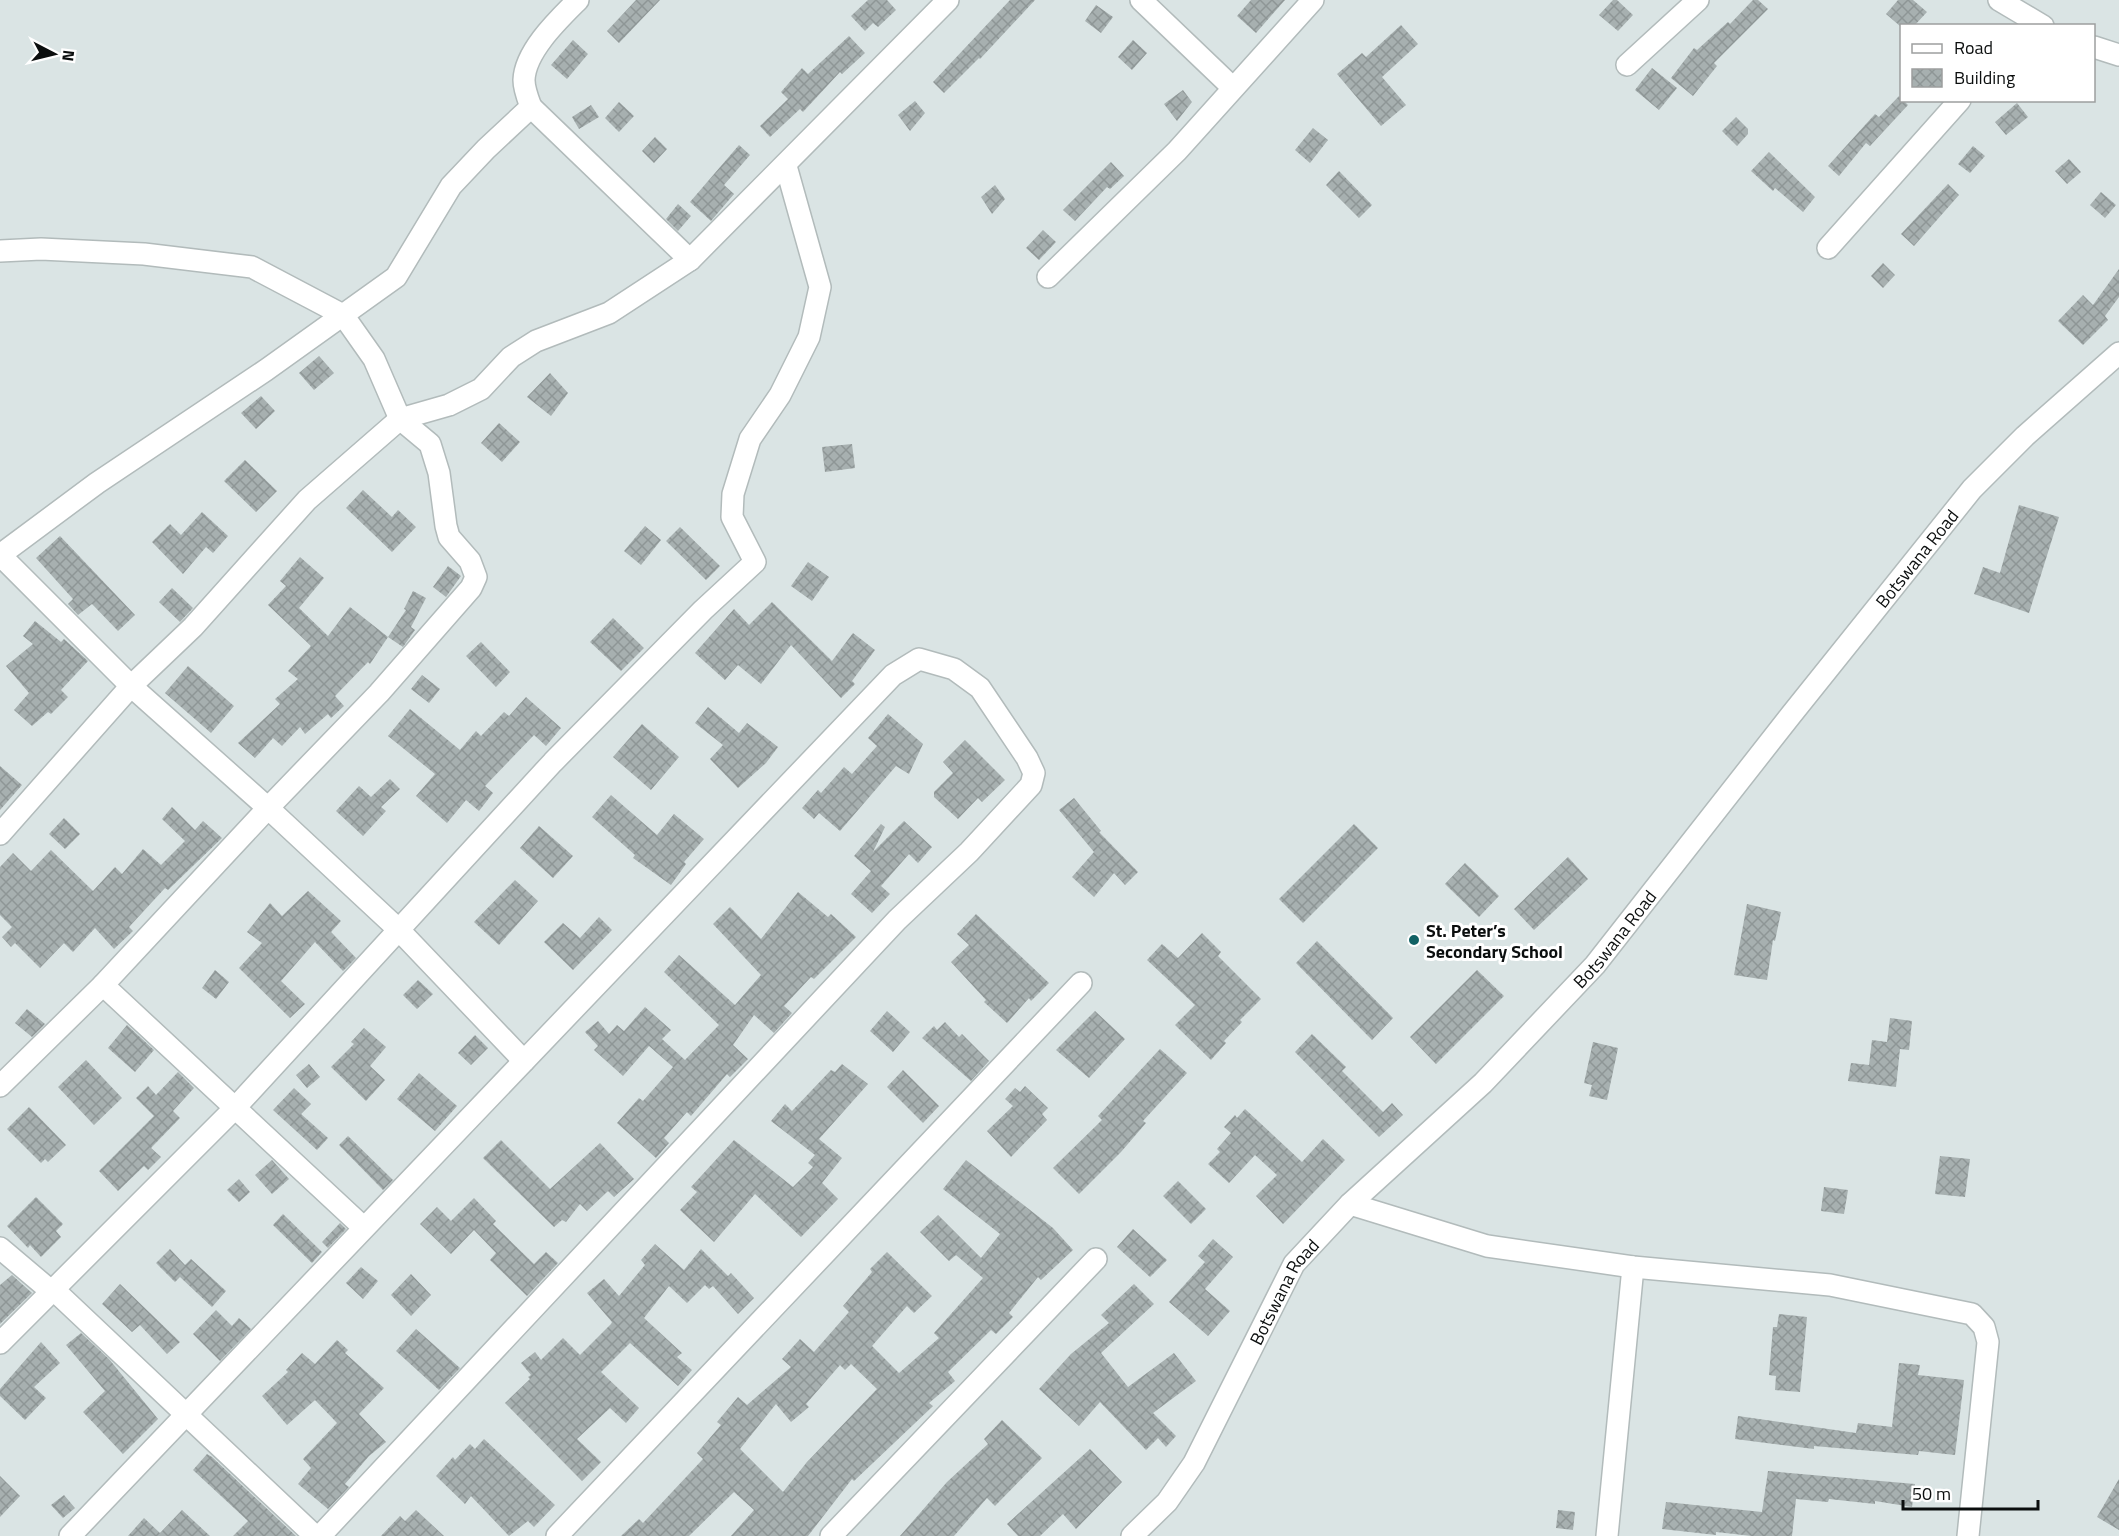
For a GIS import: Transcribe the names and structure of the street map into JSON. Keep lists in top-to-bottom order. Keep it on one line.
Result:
{"streets":{"street":["Botswana Road"]},"places":["St. Peter’s Secondary School"],"legend":["Road","Building"],"scale_bar":"50 m","north":"right"}
